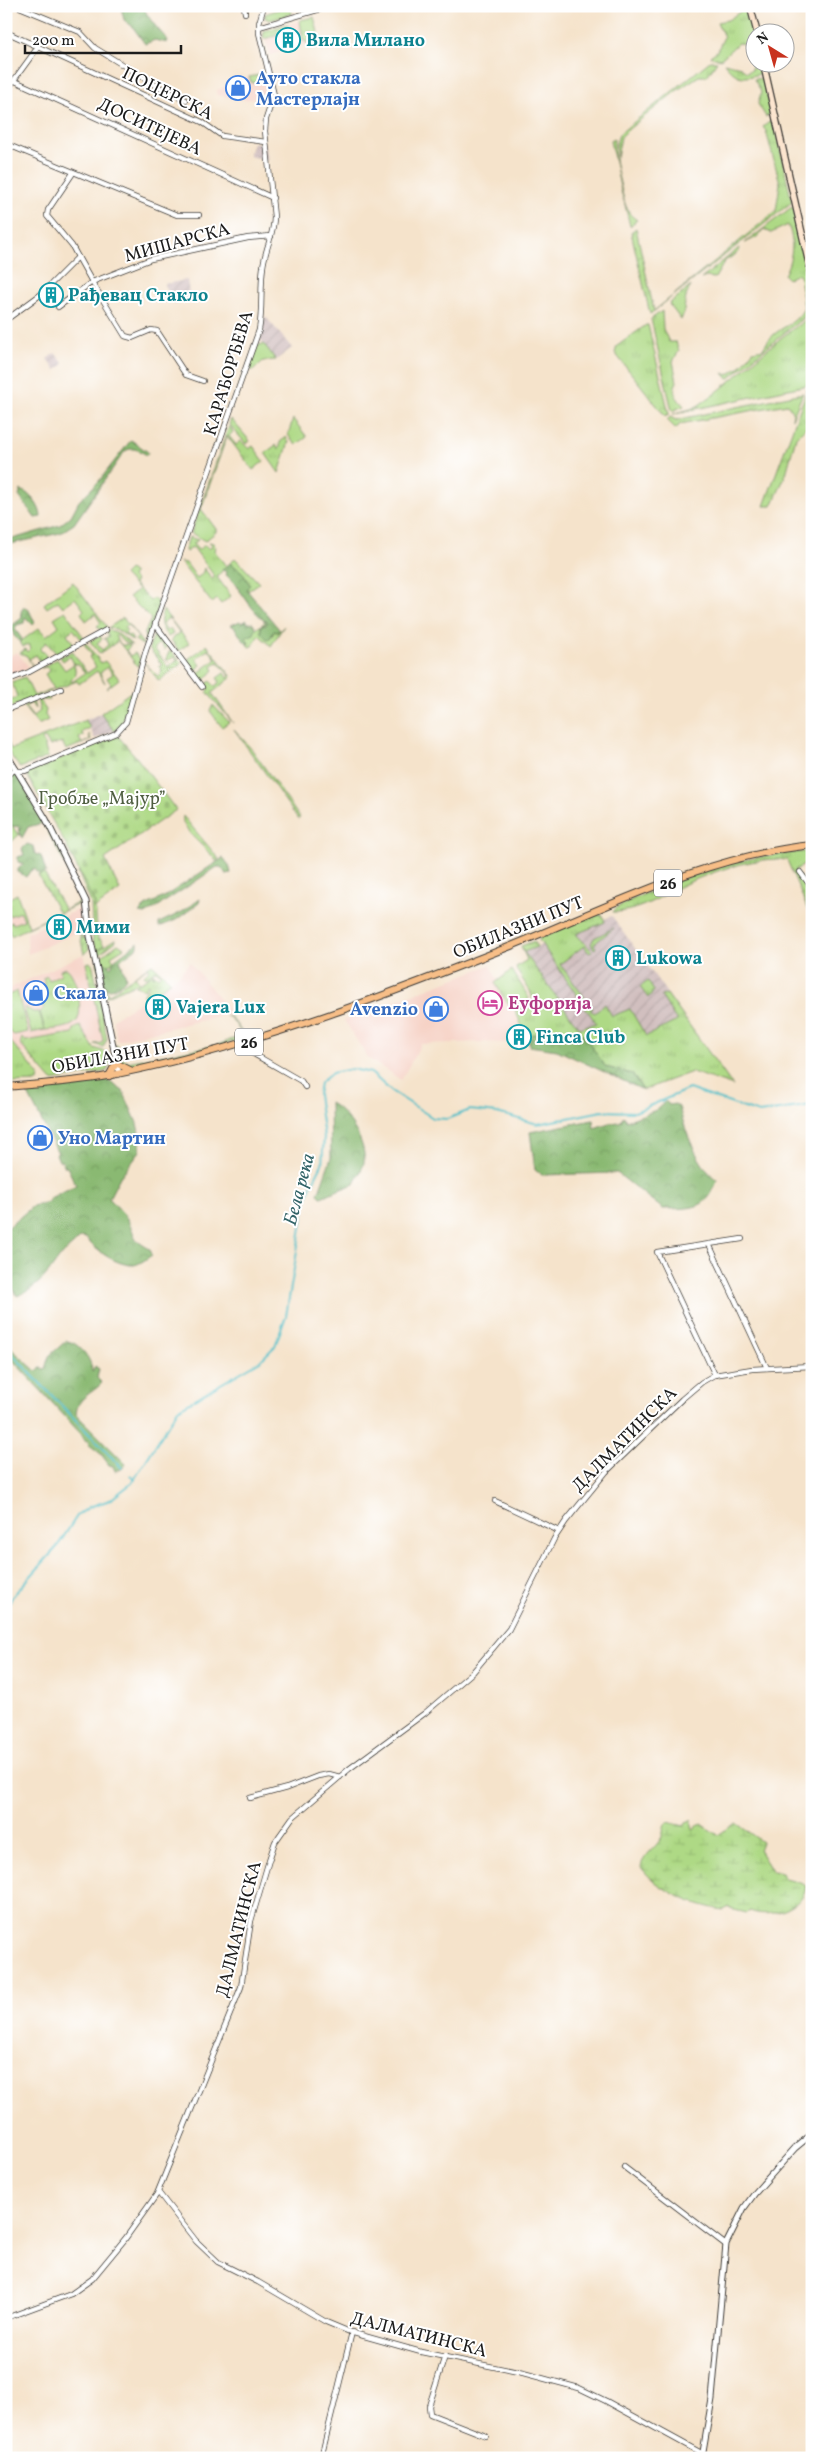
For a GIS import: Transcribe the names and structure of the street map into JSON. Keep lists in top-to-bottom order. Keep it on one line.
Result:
{"streets":{"main road":["26","ОБИЛАЗНИ ПУТ"],"street":["ПОЦЕРСКА","ДОСИТЕЈЕВА","МИШАРСКА","КАРАЂОРЂЕВА","ДАЛМАТИНСКА"]},"crossings":[["ПОЦЕРСКА","КАРАЂОРЂЕВА"],["ДОСИТЕЈЕВА","КАРАЂОРЂЕВА"],["МИШАРСКА","КАРАЂОРЂЕВА"]],"water":["Бела река"],"parks":["Гробље „Мајур”"],"places":{"building":["Вила Милано","Рађевац Стакло","Мими","Lukowa","Vajera Lux","Finca Club"],"shop":["Ауто стакла Мастерлајн","Скала","Avenzio","Уно Мартин"],"hotel":["Еуфорија"]},"scale_bar":"200 m","north":"top left"}
